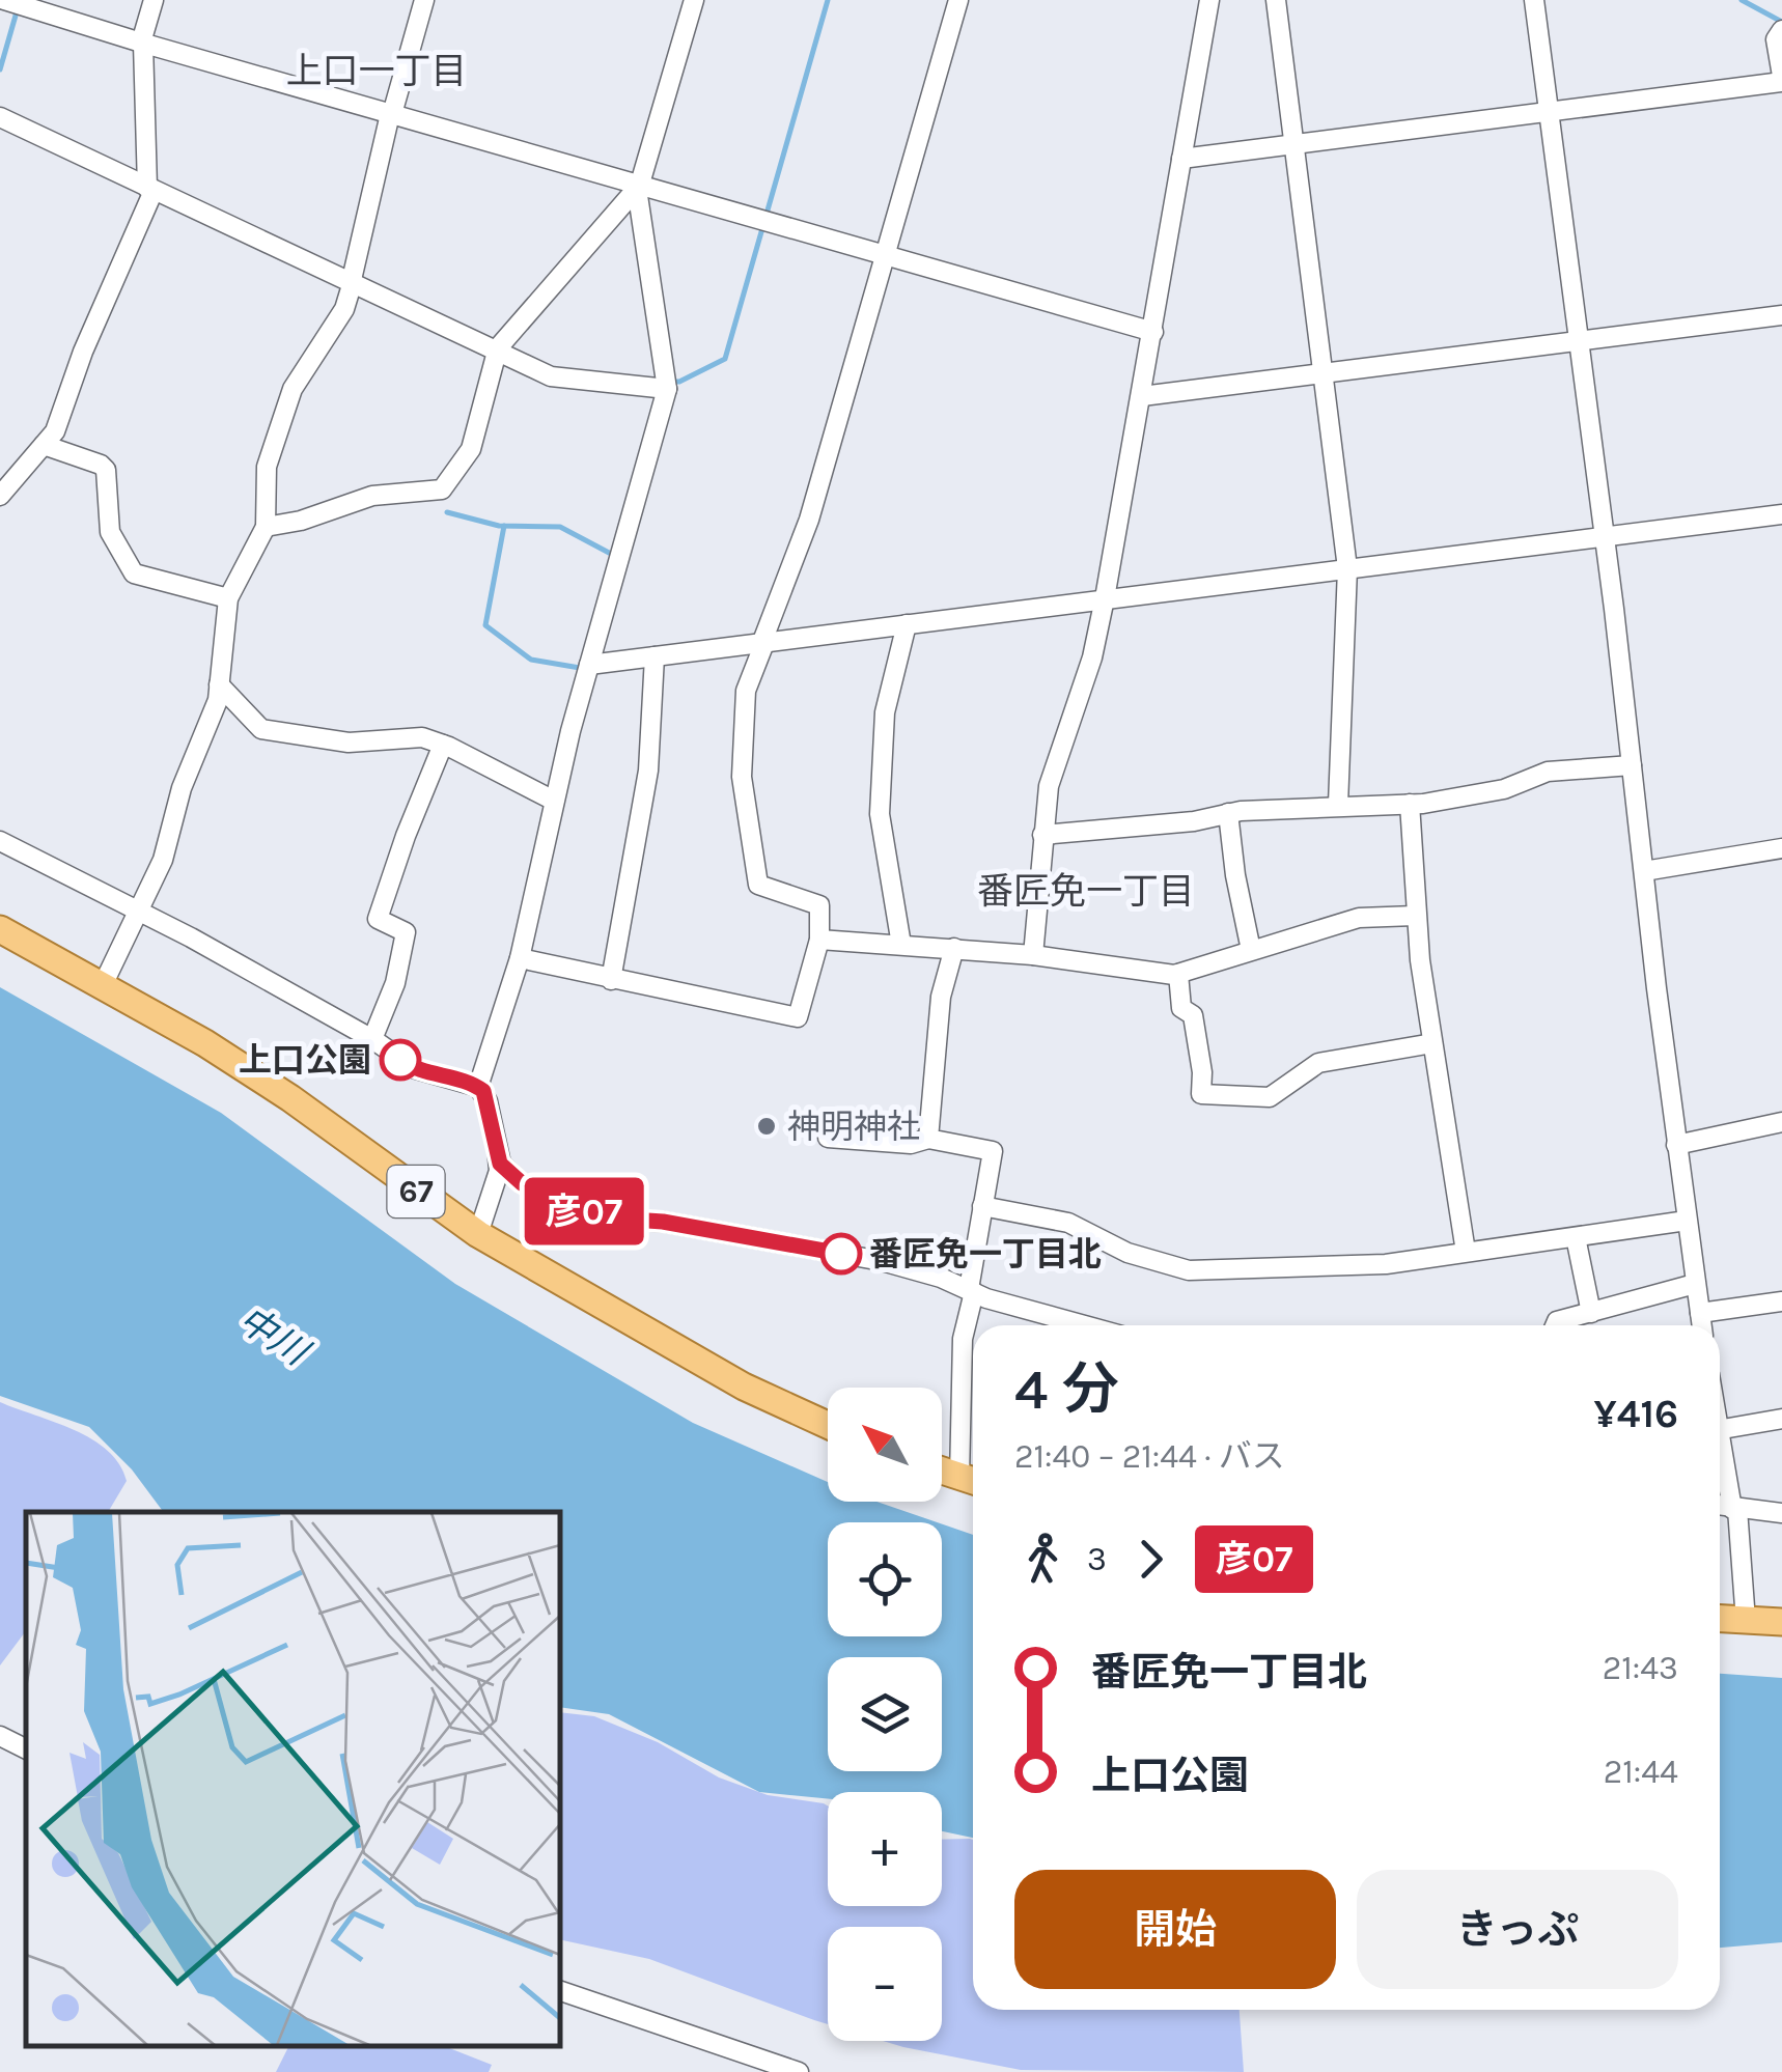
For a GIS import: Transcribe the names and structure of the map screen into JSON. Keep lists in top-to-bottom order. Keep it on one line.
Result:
{"streets":{"main road":["67"]},"districts":["上口一丁目","番匠免一丁目"],"water":["中川"],"places":["上口公園","神明神社","番匠免一丁目北"],"lines":["bus line 彦07"],"north":"top left","page":{"on_map":"彦07","heading":["4 分","21:40 – 21:44 · バス","¥416"],"map_buttons":["+","−"],"legs":["3","彦07"],"list":[{"name":"番匠免一丁目北","value":"21:43"},{"name":"上口公園","value":"21:44"}],"buttons":["開始","きっぷ"]}}
